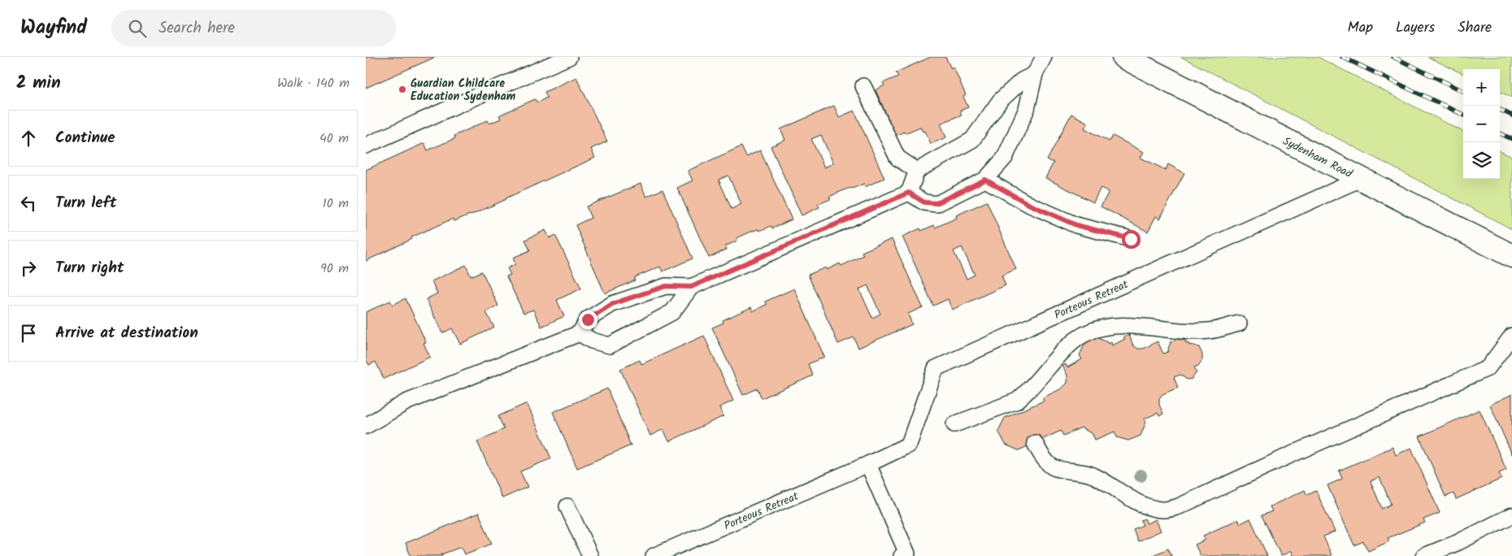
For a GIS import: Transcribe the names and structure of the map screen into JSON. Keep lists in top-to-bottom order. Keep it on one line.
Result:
{"streets":{"street":["Sydenham Road"],"lane":["Porteous Retreat"]},"crossings":[["Sydenham Road","Porteous Retreat"]],"places":["Guardian Childcare Education Sydenham"],"page":{"header":"Wayfind","search":"Search here","nav":["Map","Layers","Share"],"heading":["2 min","Walk · 140 m"],"map_buttons":["+","−"],"list":[["Continue","40 m"],["Turn left","10 m"],["Turn right","90 m"],"Arrive at destination"]}}
